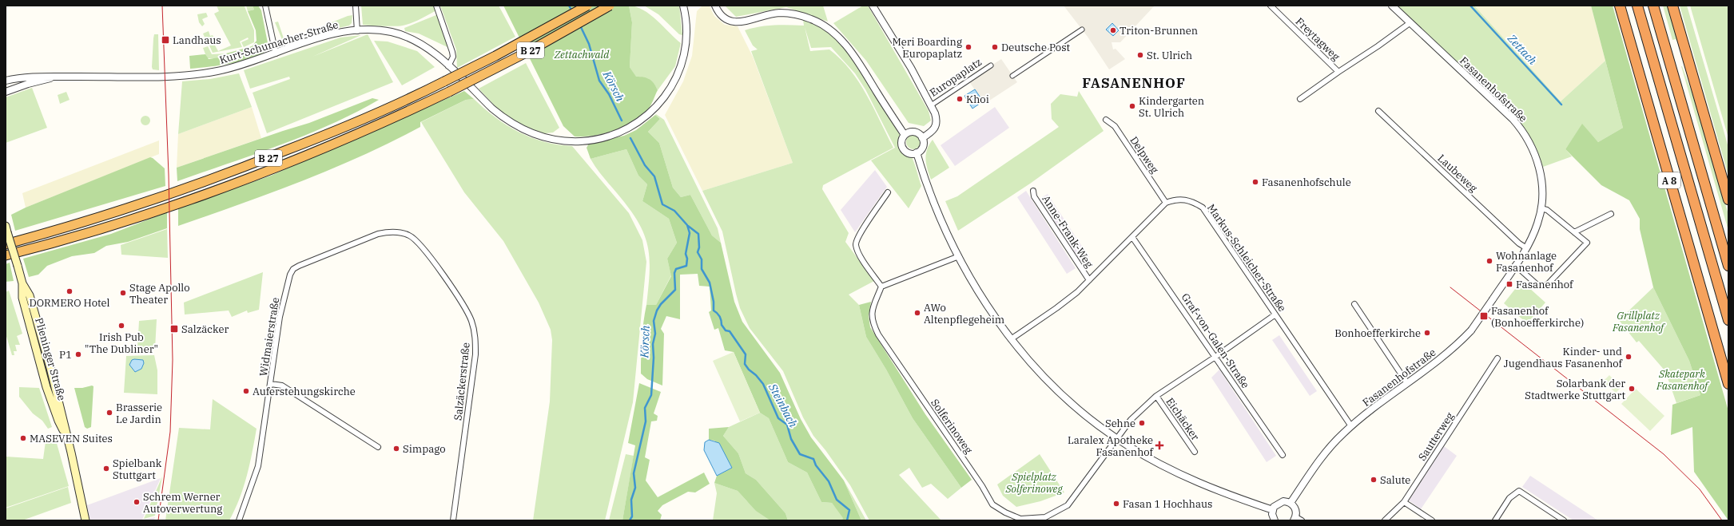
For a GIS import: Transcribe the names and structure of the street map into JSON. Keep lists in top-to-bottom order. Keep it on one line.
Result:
{"streets":{"highway":["B 27","A 8"],"main road":["Plieninger Straße"],"street":["Freytagweg","Kurt-Schumacher-Straße","Europaplatz","Fasanenhofstraße","Delpweg","Laubeweg","Anne-Frank-Weg","Markus-Schleicher-Straße","Widmaierstraße","Graf-von-Galen-Straße","Salzäckerstraße","Eichäcker","Solferinoweg","Sautterweg"]},"crossings":[["Freytagweg","Fasanenhofstraße"],["Fasanenhofstraße","Laubeweg"],["Fasanenhofstraße","Markus-Schleicher-Straße"],["Delpweg","Markus-Schleicher-Straße"],["Markus-Schleicher-Straße","Solferinoweg"],["Widmaierstraße","Salzäckerstraße"],["Graf-von-Galen-Straße","Solferinoweg"],["Eichäcker","Solferinoweg"]],"districts":["FASANENHOF"],"water":["Zettach","Körsch","Steinbach"],"parks":["Zettachwald","Grillplatz Fasanenhof","Skatepark Fasanenhof","Spielplatz Solferinoweg"],"places":{"other":["Triton-Brunnen","Meri Boarding Europaplatz","Deutsche Post","St. Ulrich","Khoi","Kindergarten St. Ulrich","Fasanenhofschule","Wohnanlage Fasanenhof","DORMERO Hotel","Stage Apollo Theater","AWo Altenpflegeheim","Irish Pub \"The Dubliner\"","Bonhoefferkirche","P1","Kinder- und Jugendhaus Fasanenhof","Solarbank der Stadtwerke Stuttgart","Auferstehungskirche","Brasserie Le Jardin","Sehne","MASEVEN Suites","Simpago","Spielbank Stuttgart","Salute","Schrem Werner Autoverwertung","Fasan 1 Hochhaus"],"transit":["Landhaus","Fasanenhof","Fasanenhof (Bonhoefferkirche)","Salzäcker"],"health":["Laralex Apotheke Fasanenhof"]}}
